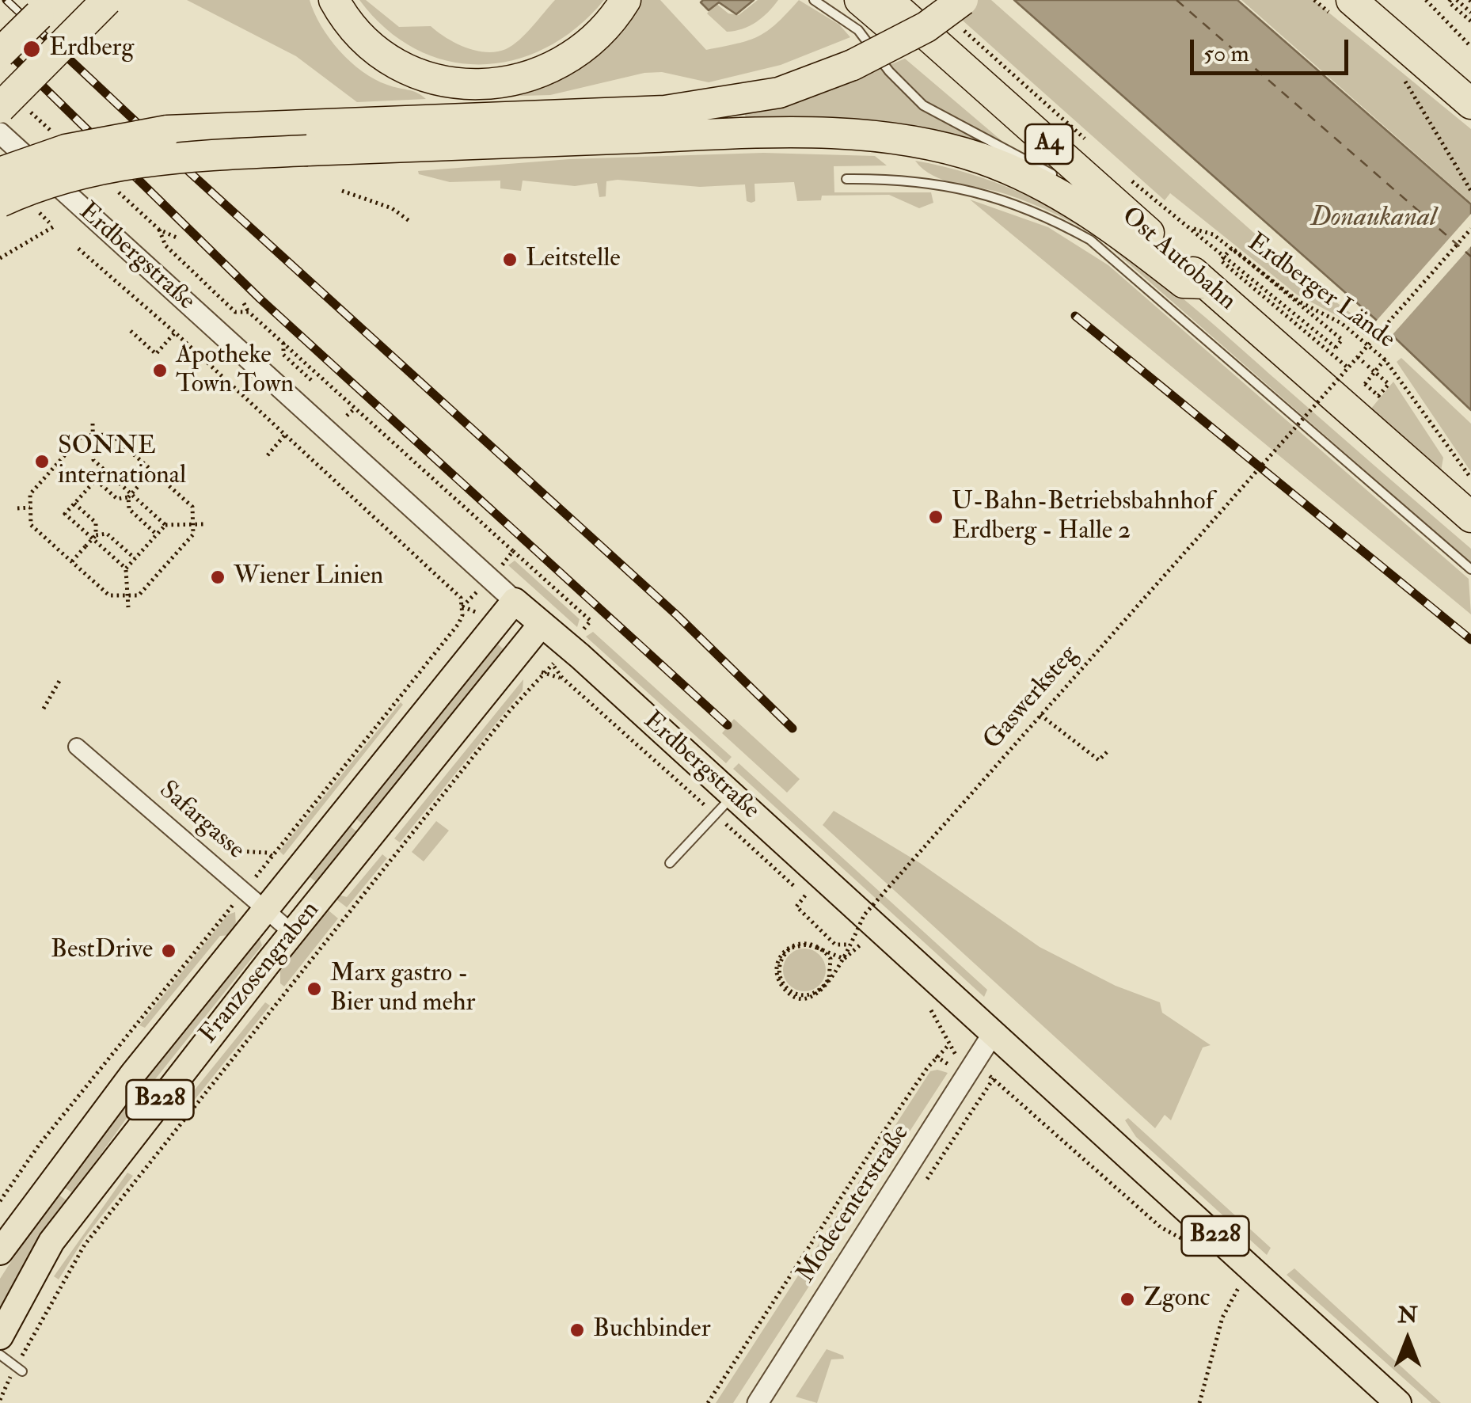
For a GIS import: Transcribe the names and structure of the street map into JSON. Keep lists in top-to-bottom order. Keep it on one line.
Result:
{"streets":{"highway":["A4","Ost Autobahn"],"main road":["Erdbergstraße","Franzosengraben","B228"],"street":["Safargasse","Modecenterstraße"],"path":["Erdberger Lände","Gaswerksteg"]},"crossings":[["Erdbergstraße","Franzosengraben"],["Erdbergstraße","Modecenterstraße"],["Safargasse","Franzosengraben"]],"water":["Donaukanal"],"places":["Erdberg","Leitstelle","Apotheke Town Town","SONNE international","U-Bahn-Betriebsbahnhof Erdberg - Halle 2","Wiener Linien","BestDrive","Marx gastro - Bier und mehr","Zgonc","Buchbinder"],"scale_bar":"50 m","north":"top"}
